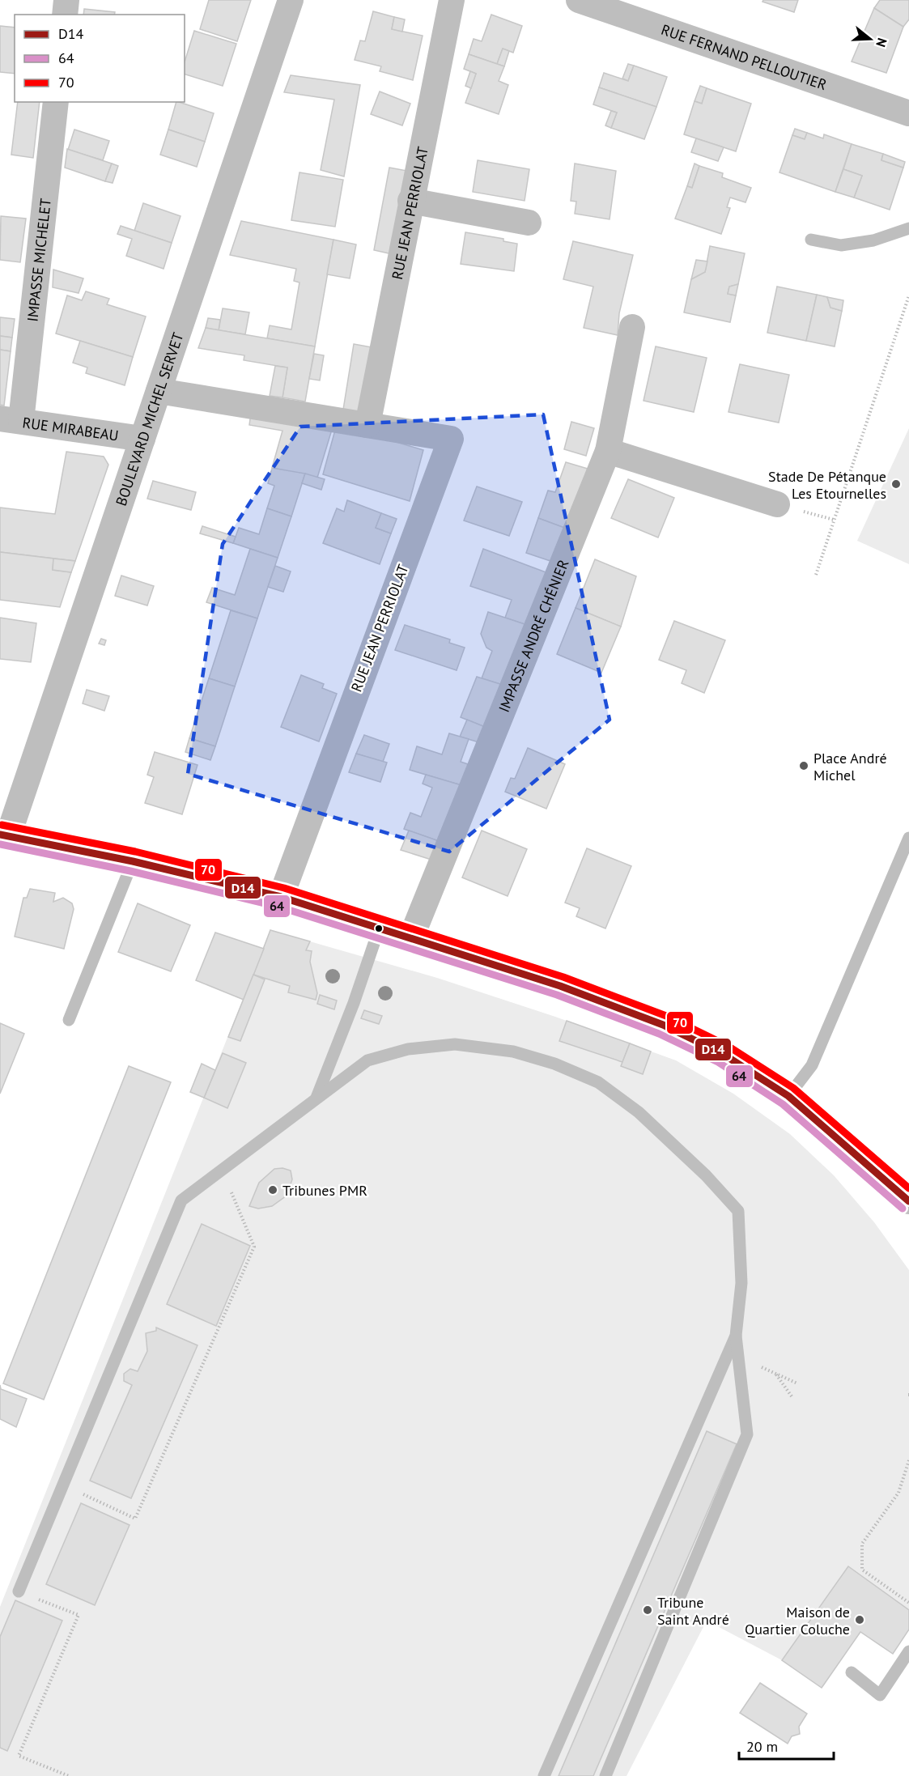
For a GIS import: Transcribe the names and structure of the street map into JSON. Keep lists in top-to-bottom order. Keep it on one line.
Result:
{"streets":{"street":["RUE FERNAND PELLOUTIER","RUE JEAN PERRIOLAT","IMPASSE MICHELET","BOULEVARD MICHEL SERVET","RUE MIRABEAU","IMPASSE ANDRÉ CHÉNIER"]},"crossings":[["RUE JEAN PERRIOLAT","BOULEVARD MICHEL SERVET"],["IMPASSE MICHELET","RUE MIRABEAU"],["BOULEVARD MICHEL SERVET","RUE MIRABEAU"]],"places":["Stade De Pétanque Les Etournelles","Place André Michel","Tribunes PMR","Tribune Saint André","Maison de Quartier Coluche"],"lines":["transit line 70","transit line D14","transit line 64"],"legend":["D14","64","70"],"scale_bar":"20 m","north":"right"}
